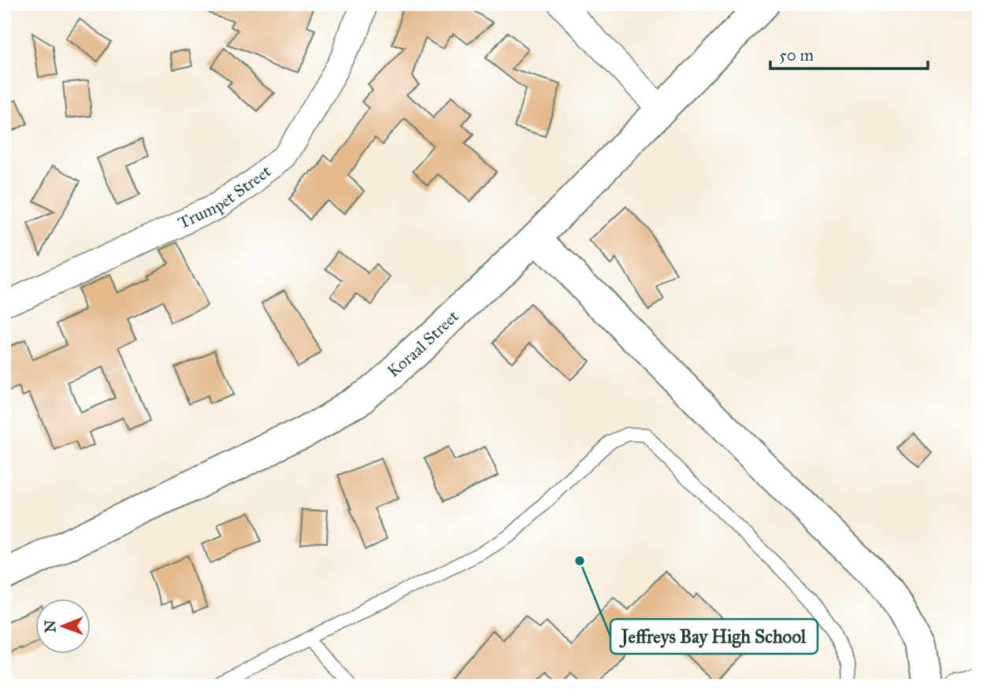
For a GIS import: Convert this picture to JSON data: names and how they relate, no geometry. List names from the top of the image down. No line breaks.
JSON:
{"streets":{"street":["Trumpet Street","Koraal Street"]},"places":["Jeffreys Bay High School"],"scale_bar":"50 m","north":"left"}
